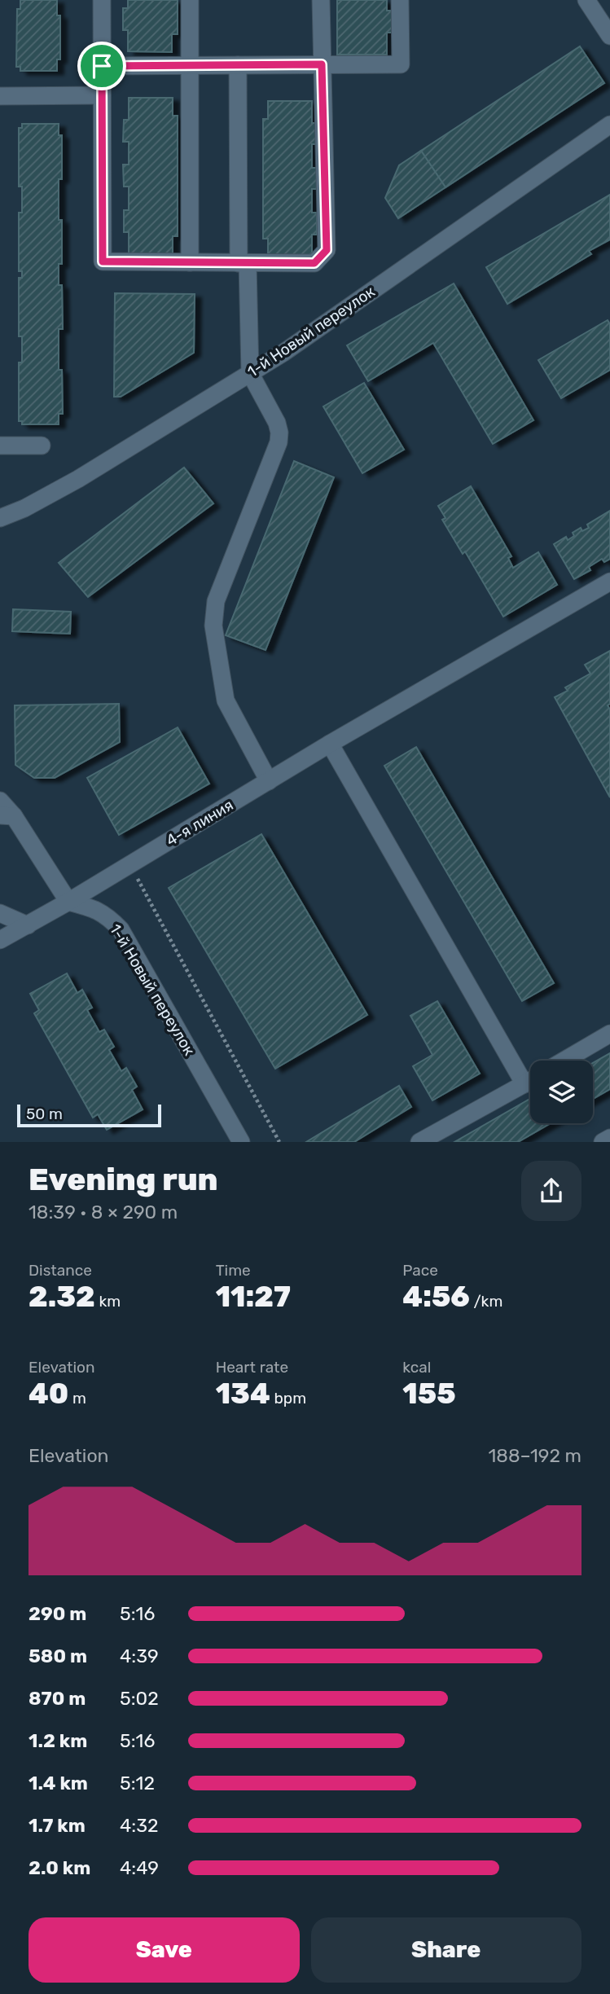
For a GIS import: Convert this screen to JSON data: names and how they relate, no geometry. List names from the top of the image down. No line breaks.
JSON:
{"streets":{"street":["1-й Новый переулок","4-я линия"]},"crossings":[["1-й Новый переулок","4-я линия"]],"scale_bar":"50 m","page":{"scale":"50 m","heading":["Evening run","18:39 · 8 × 290 m"],"stats":[["Distance","2.32 km"],["Time","11:27"],["Pace","4:56 /km"],["Elevation","40 m"],["Heart rate","134 bpm"],["kcal","155"]],"chart":["Elevation","188–192 m"],"list":[{"name":"290 m","note":"5:16"},{"name":"580 m","note":"4:39"},{"name":"870 m","note":"5:02"},{"name":"1.2 km","note":"5:16"},{"name":"1.4 km","note":"5:12"},{"name":"1.7 km","note":"4:32"},{"name":"2.0 km","note":"4:49"}],"buttons":["Save","Share"]}}
